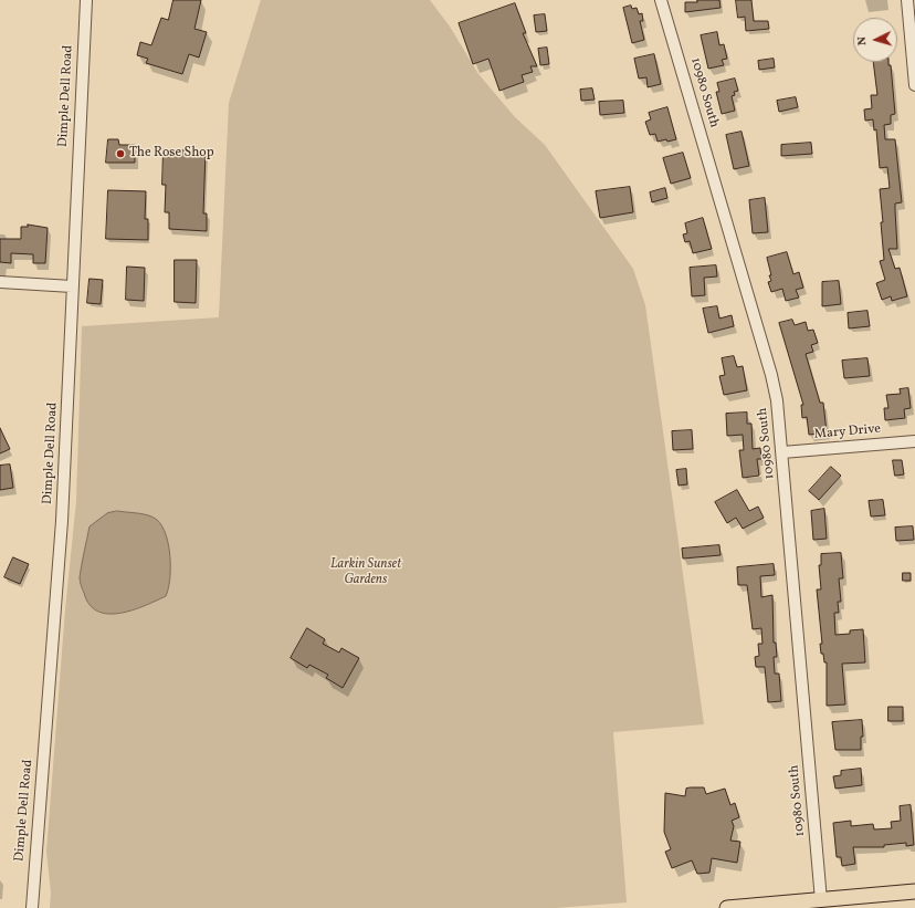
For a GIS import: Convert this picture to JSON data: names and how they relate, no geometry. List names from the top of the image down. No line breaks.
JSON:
{"streets":{"street":["10980 South","Dimple Dell Road","Mary Drive"]},"crossings":[["10980 South","Mary Drive"]],"parks":["Larkin Sunset Gardens"],"places":["The Rose Shop"],"north":"left"}
